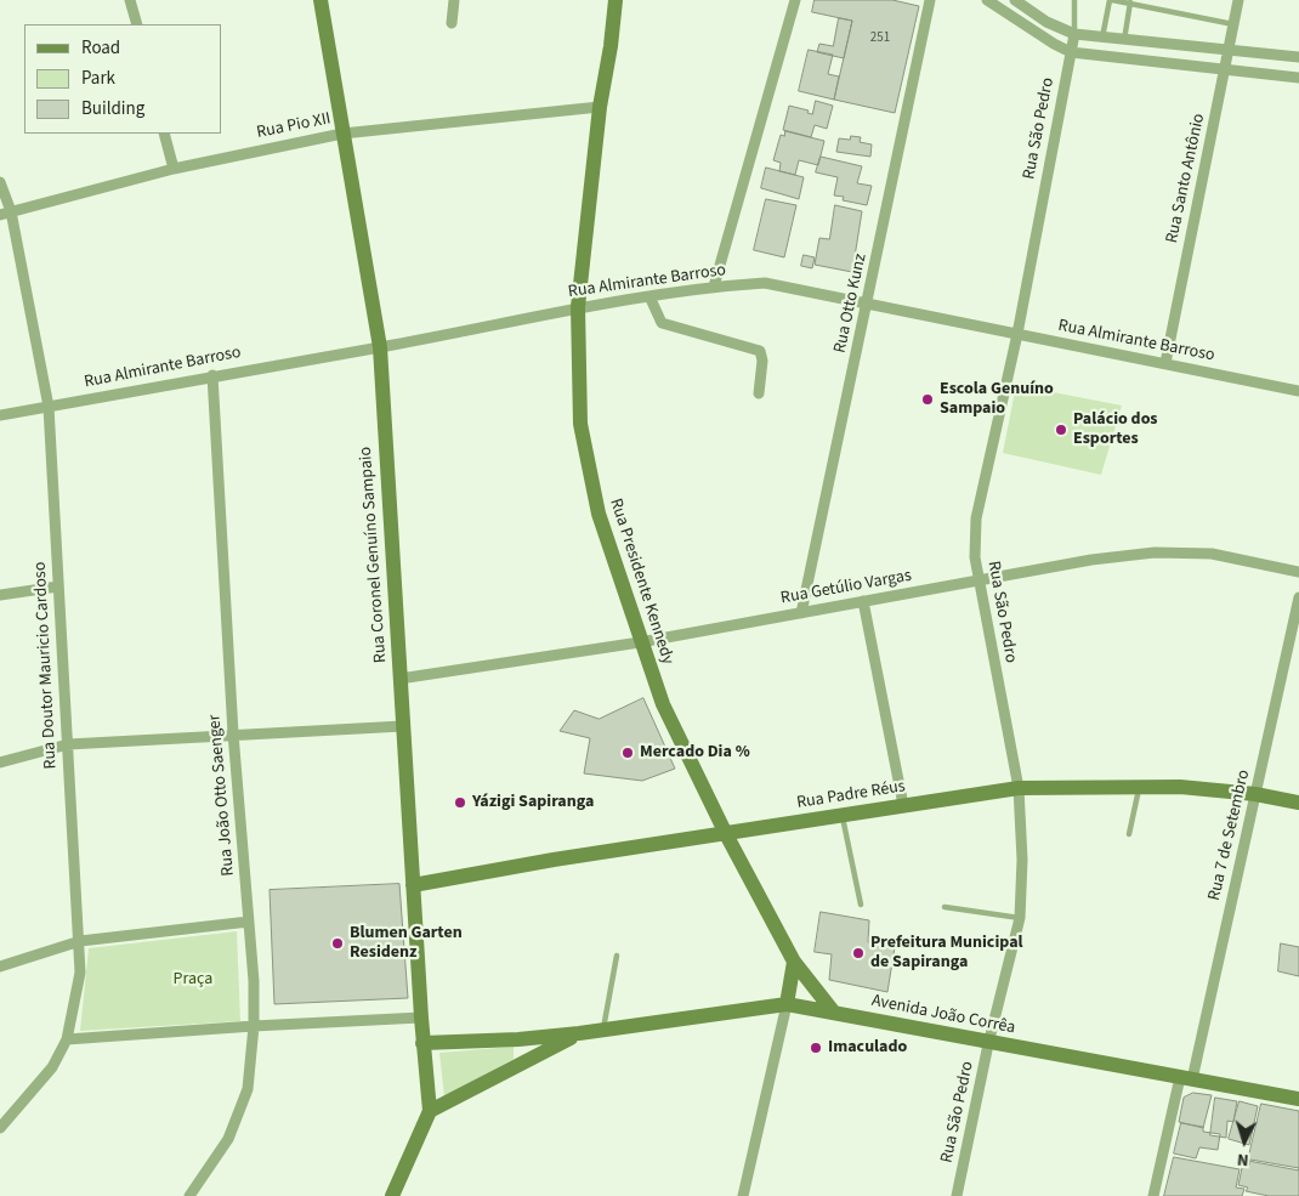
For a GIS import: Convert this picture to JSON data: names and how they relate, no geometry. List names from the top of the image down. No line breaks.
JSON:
{"streets":{"main road":["Rua Coronel Genuíno Sampaio","Rua Presidente Kennedy","Rua Padre Réus","Avenida João Corrêa"],"street":["Rua Pio XII","Rua São Pedro","Rua Santo Antônio","Rua Almirante Barroso","Rua Otto Kunz","Rua Getúlio Vargas","Rua Doutor Mauricio Cardoso","Rua João Otto Saenger","Rua 7 de Setembro"]},"crossings":[["Rua Pio XII","Rua Coronel Genuíno Sampaio"],["Rua Pio XII","Rua Presidente Kennedy"],["Rua Pio XII","Rua Doutor Mauricio Cardoso"],["Rua São Pedro","Rua Almirante Barroso"],["Rua São Pedro","Rua Getúlio Vargas"],["Rua São Pedro","Rua Padre Réus"],["Rua São Pedro","Avenida João Corrêa"],["Rua Santo Antônio","Rua Almirante Barroso"],["Rua Almirante Barroso","Rua Otto Kunz"],["Rua Almirante Barroso","Rua Coronel Genuíno Sampaio"],["Rua Almirante Barroso","Rua Presidente Kennedy"],["Rua Almirante Barroso","Rua Doutor Mauricio Cardoso"],["Rua Almirante Barroso","Rua João Otto Saenger"],["Rua Otto Kunz","Rua Getúlio Vargas"],["Rua Coronel Genuíno Sampaio","Rua Getúlio Vargas"],["Rua Coronel Genuíno Sampaio","Rua Padre Réus"],["Rua Coronel Genuíno Sampaio","Avenida João Corrêa"],["Rua Presidente Kennedy","Rua Getúlio Vargas"],["Rua Presidente Kennedy","Rua Padre Réus"],["Rua Presidente Kennedy","Avenida João Corrêa"],["Rua Padre Réus","Rua 7 de Setembro"],["Rua 7 de Setembro","Avenida João Corrêa"]],"parks":["Praça"],"places":["Escola Genuíno Sampaio","Palácio dos Esportes","Mercado Dia %","Yázigi Sapiranga","Blumen Garten Residenz","Prefeitura Municipal de Sapiranga","Imaculado"],"house_numbers":["251"],"legend":["Road","Park","Building"],"north":"bottom"}
